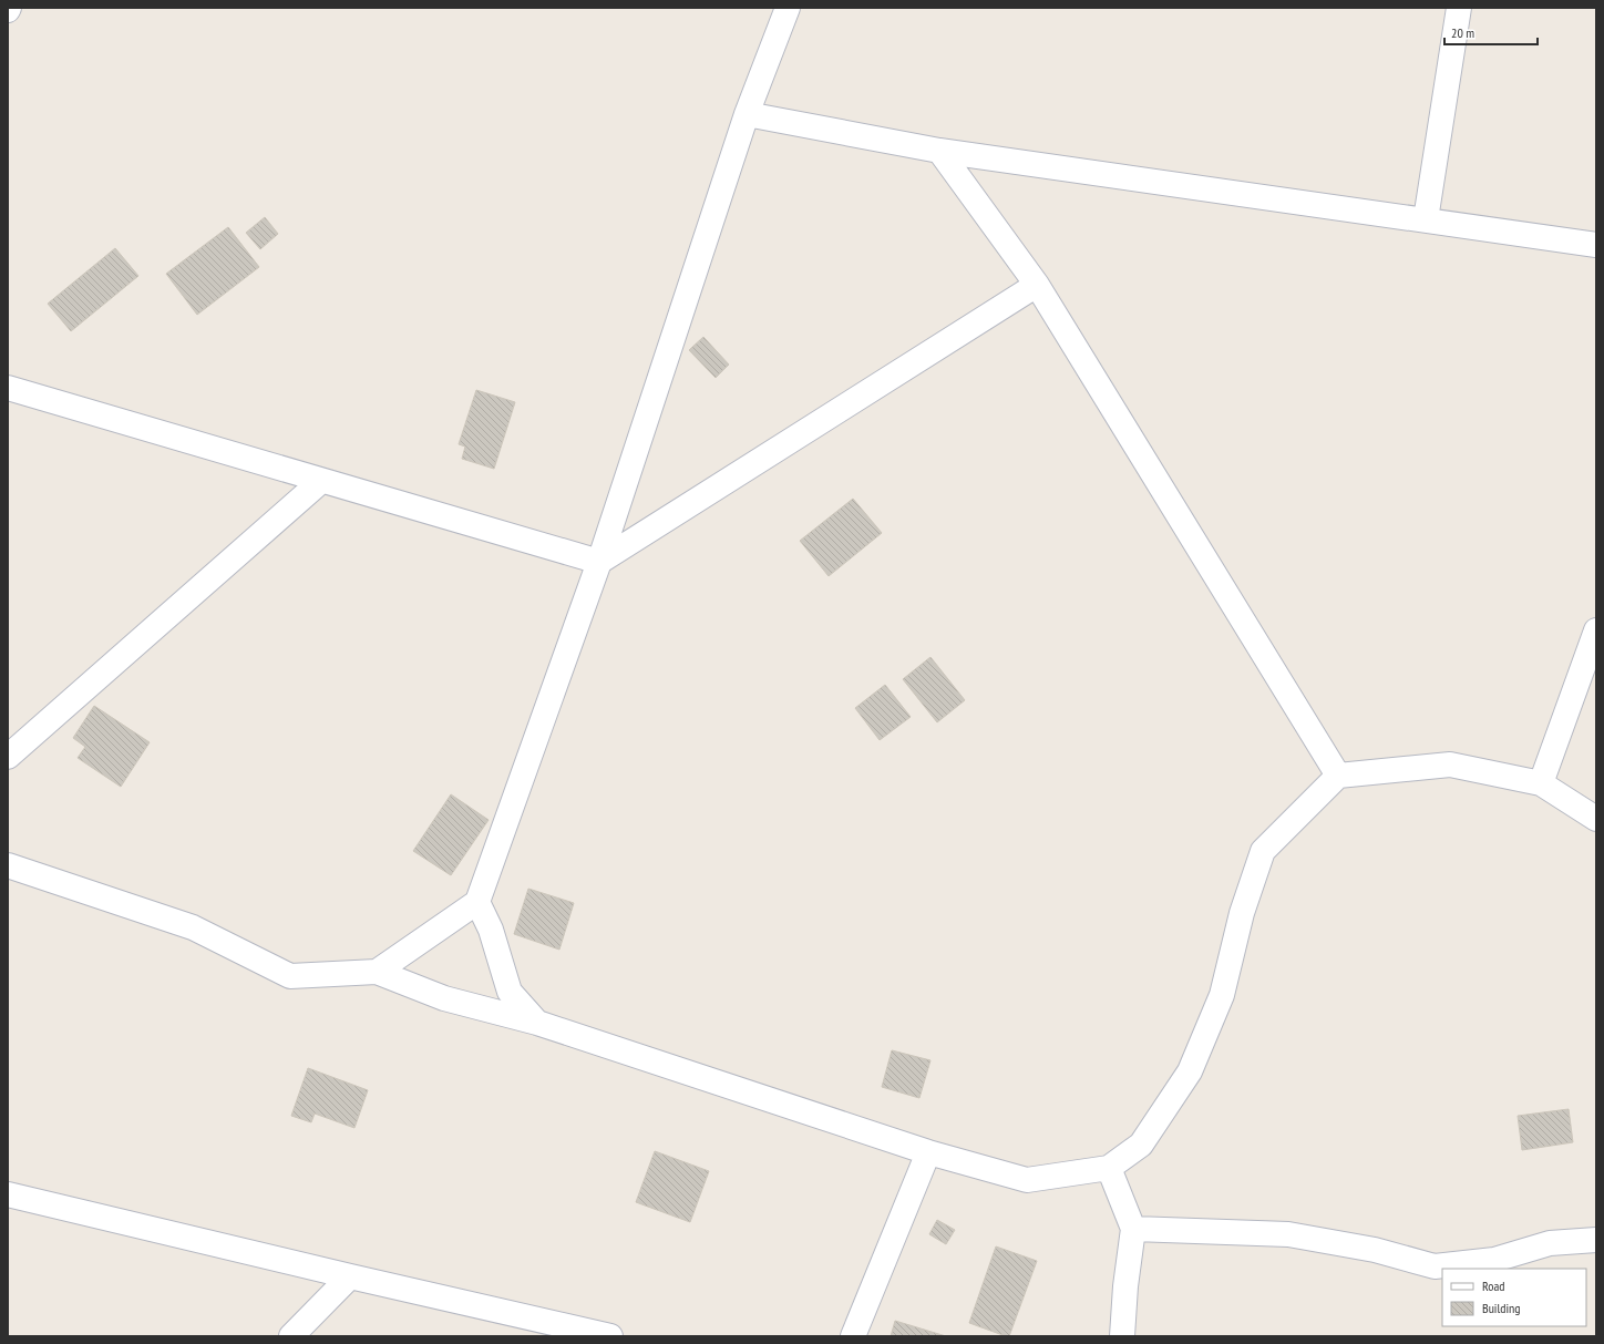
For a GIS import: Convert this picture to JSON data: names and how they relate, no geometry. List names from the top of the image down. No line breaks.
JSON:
{"legend":["Road","Building"],"scale_bar":"20 m"}
